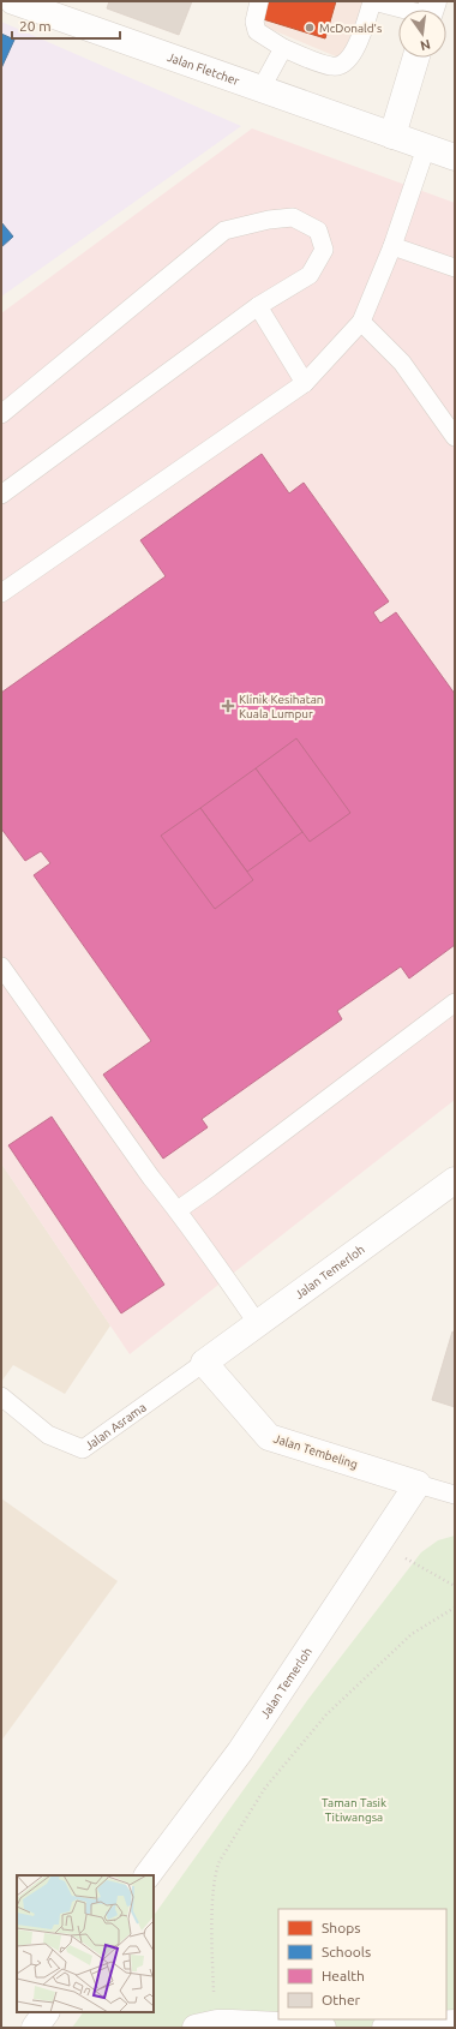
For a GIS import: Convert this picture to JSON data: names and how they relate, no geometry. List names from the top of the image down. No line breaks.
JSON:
{"streets":{"street":["Jalan Fletcher","Jalan Temerloh","Jalan Tembeling"],"lane":["Jalan Asrama"]},"crossings":[["Jalan Temerloh","Jalan Asrama"],["Jalan Temerloh","Jalan Tembeling"],["Jalan Asrama","Jalan Tembeling"]],"parks":["Taman Tasik Titiwangsa"],"places":{"other":["McDonald's"],"health":["Klinik Kesihatan Kuala Lumpur"]},"legend":["Shops","Schools","Health","Other"],"scale_bar":"20 m","north":"bottom"}
